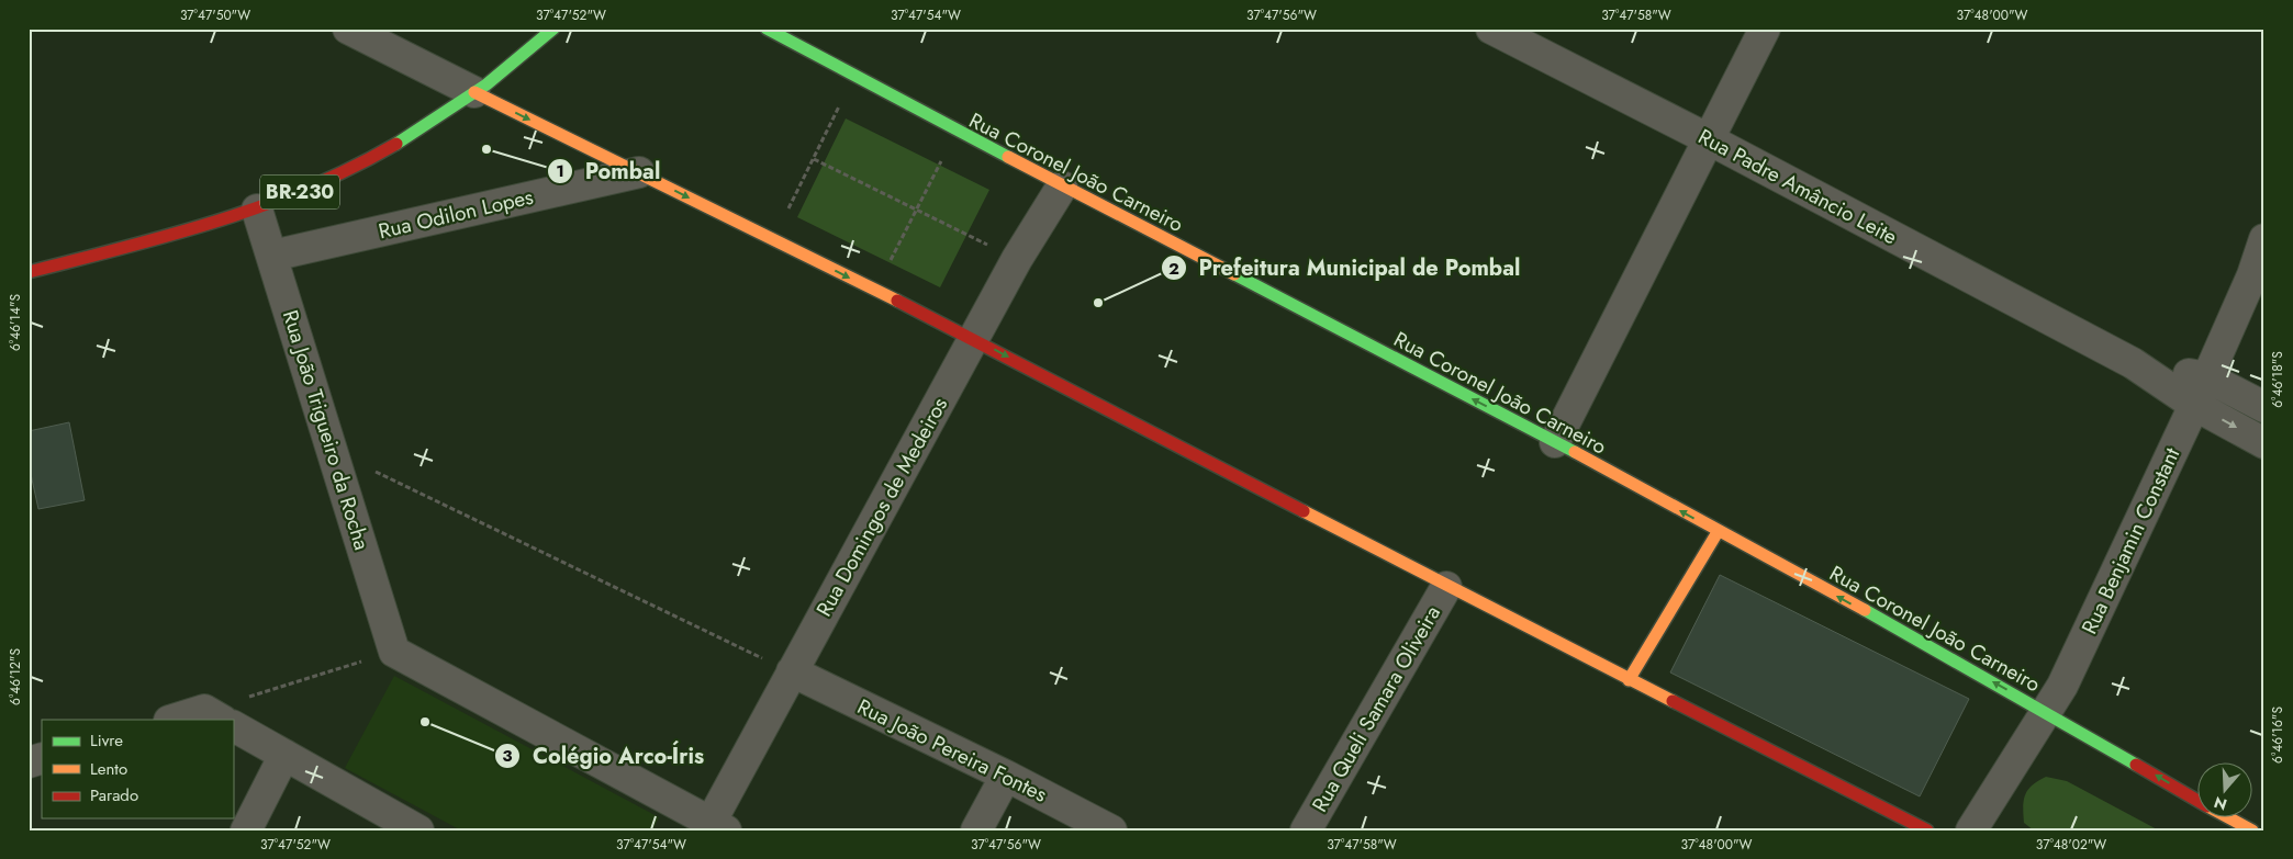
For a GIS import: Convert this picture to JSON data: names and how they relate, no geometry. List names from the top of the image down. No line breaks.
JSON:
{"streets":{"main road":["Rua Coronel João Carneiro","BR-230"],"street":["Rua Padre Amâncio Leite","Rua Odilon Lopes","Rua João Trigueiro da Rocha","Rua Domingos de Medeiros","Rua Benjamin Constant","Rua Queli Samara Oliveira","Rua João Pereira Fontes"]},"crossings":[["Rua Coronel João Carneiro","Rua Domingos de Medeiros"],["Rua Coronel João Carneiro","Rua Benjamin Constant"],["Rua Padre Amâncio Leite","Rua Benjamin Constant"],["BR-230","Rua João Trigueiro da Rocha"],["Rua Odilon Lopes","Rua João Trigueiro da Rocha"],["Rua Domingos de Medeiros","Rua João Pereira Fontes"]],"one_way":["Rua Coronel João Carneiro"],"places":["Pombal","Prefeitura Municipal de Pombal","Colégio Arco-Íris"],"legend":["Livre","Lento","Parado"],"north":"bottom","coordinates":["37°47'50\"W","37°47'52\"W","37°47'54\"W","37°47'56\"W","37°47'58\"W","37°48'00\"W","6°46'14\"S","6°46'18\"S","6°46'12\"S","6°46'16\"S","37°48'02\"W"]}
